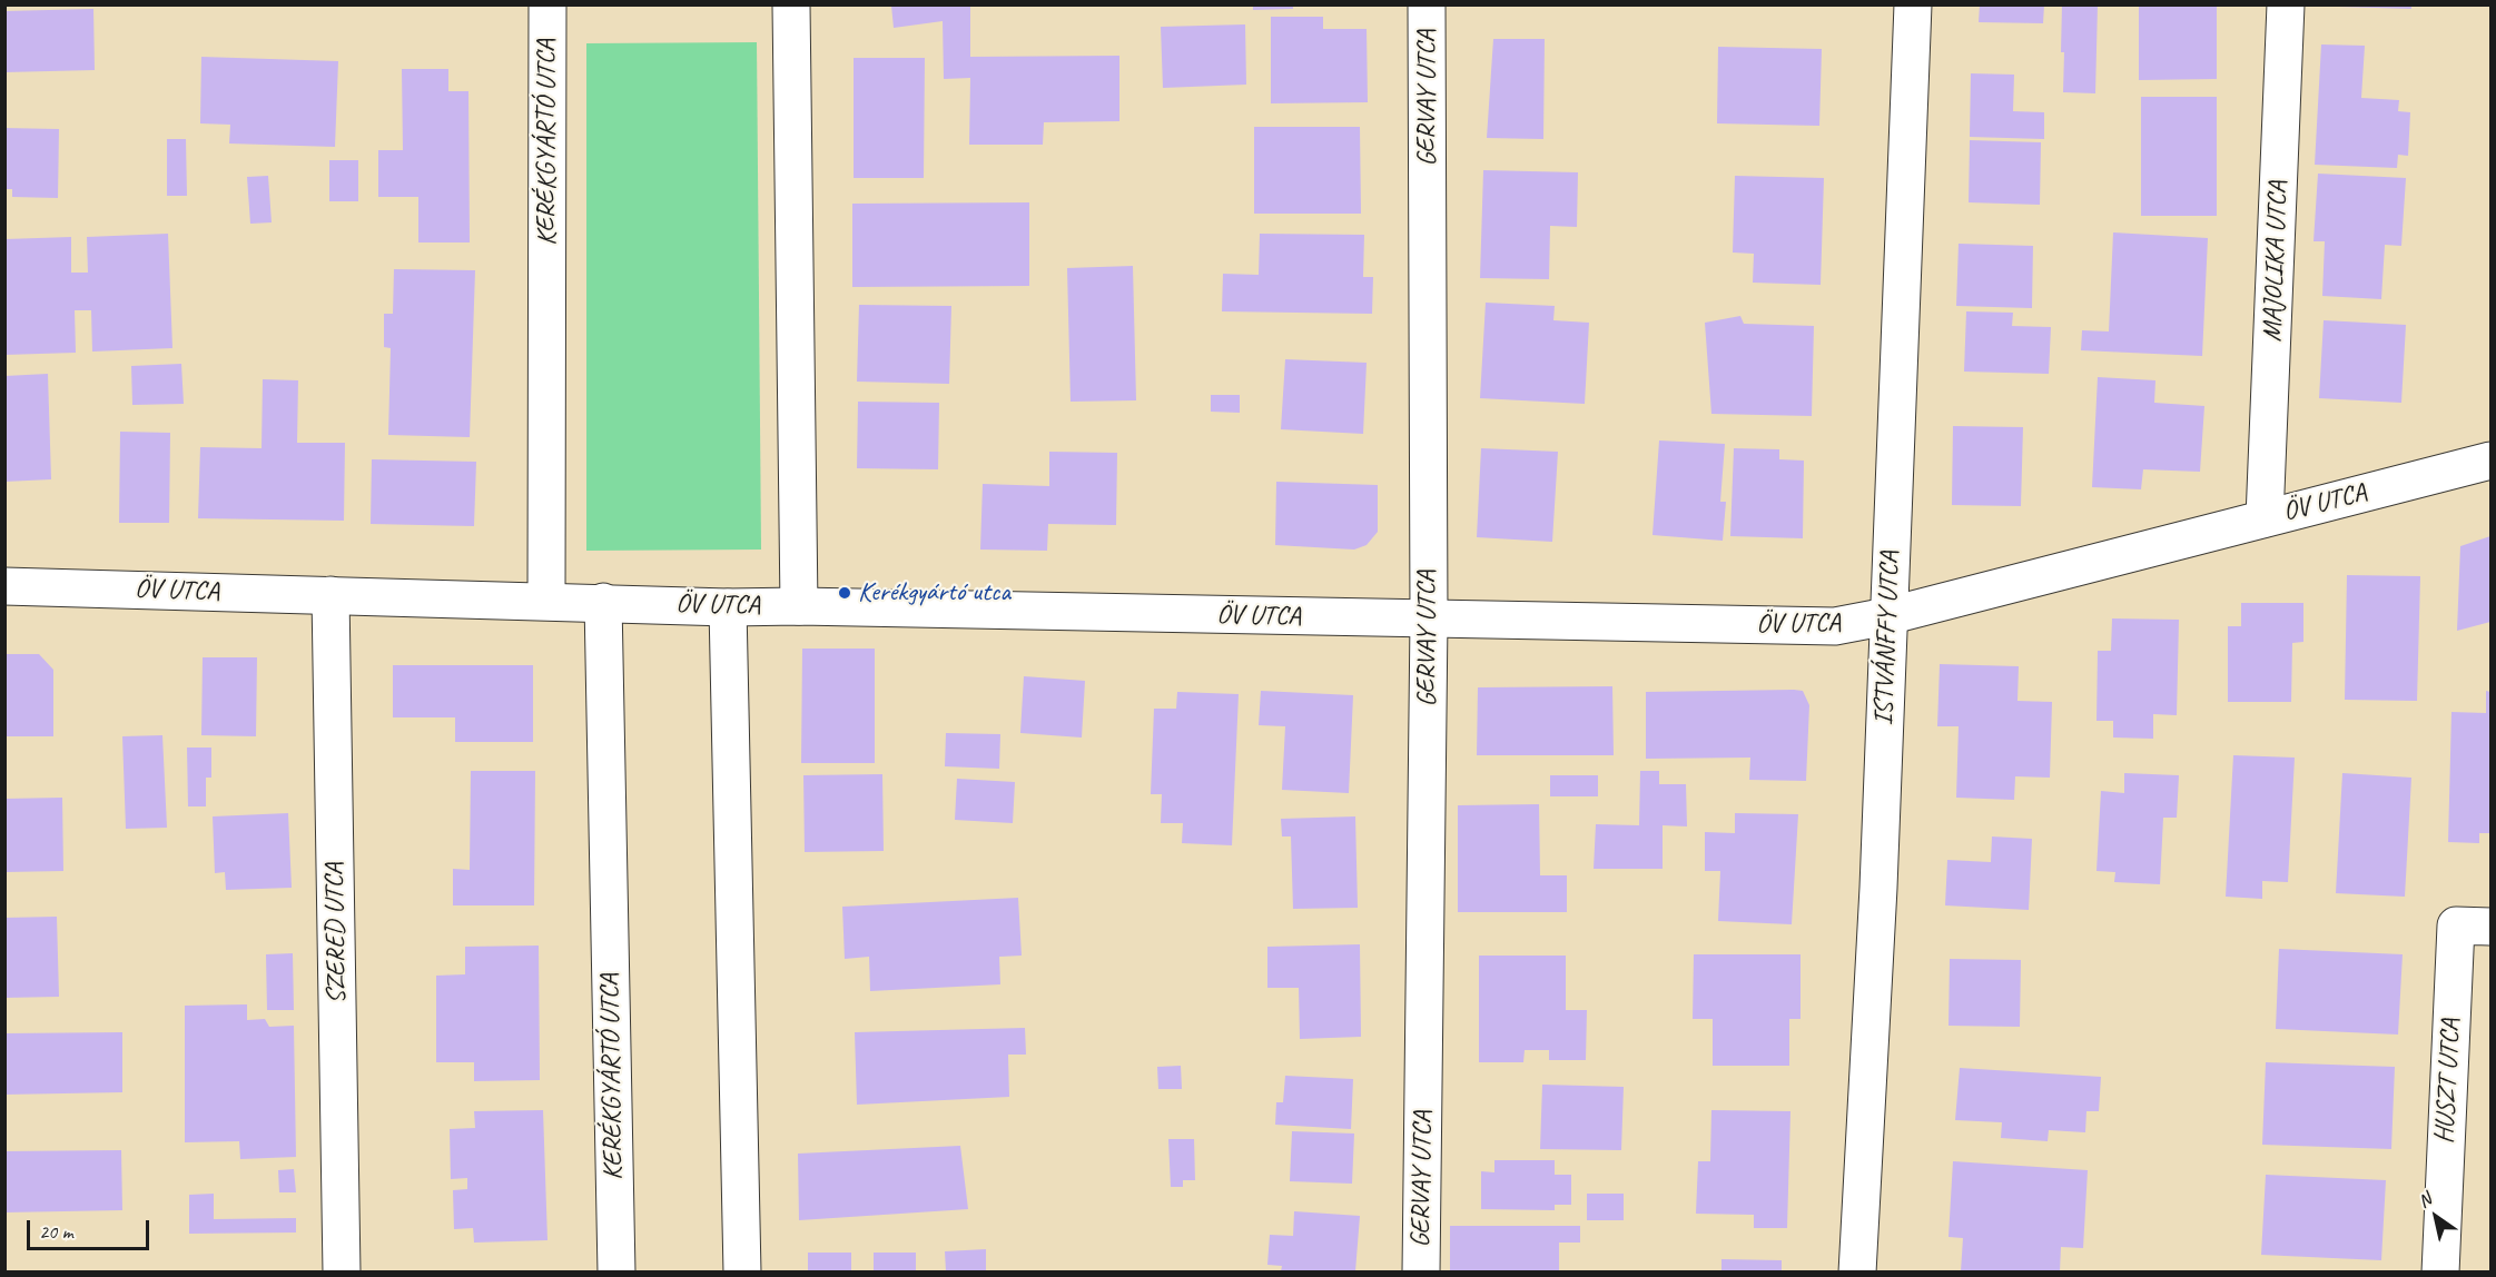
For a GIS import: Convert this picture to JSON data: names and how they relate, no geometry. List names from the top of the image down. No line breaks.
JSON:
{"streets":{"street":["GERVAY UTCA","KERÉKGYÁRTÓ UTCA","MAJOLIKA UTCA","ÖV UTCA","ISTVÁNFFY UTCA","SZERED UTCA","HUSZT UTCA"]},"crossings":[["GERVAY UTCA","ÖV UTCA"],["KERÉKGYÁRTÓ UTCA","ÖV UTCA"],["MAJOLIKA UTCA","ÖV UTCA"],["ÖV UTCA","ISTVÁNFFY UTCA"],["ÖV UTCA","SZERED UTCA"]],"places":["Kerékgyártó utca"],"scale_bar":"20 m","north":"top left"}
